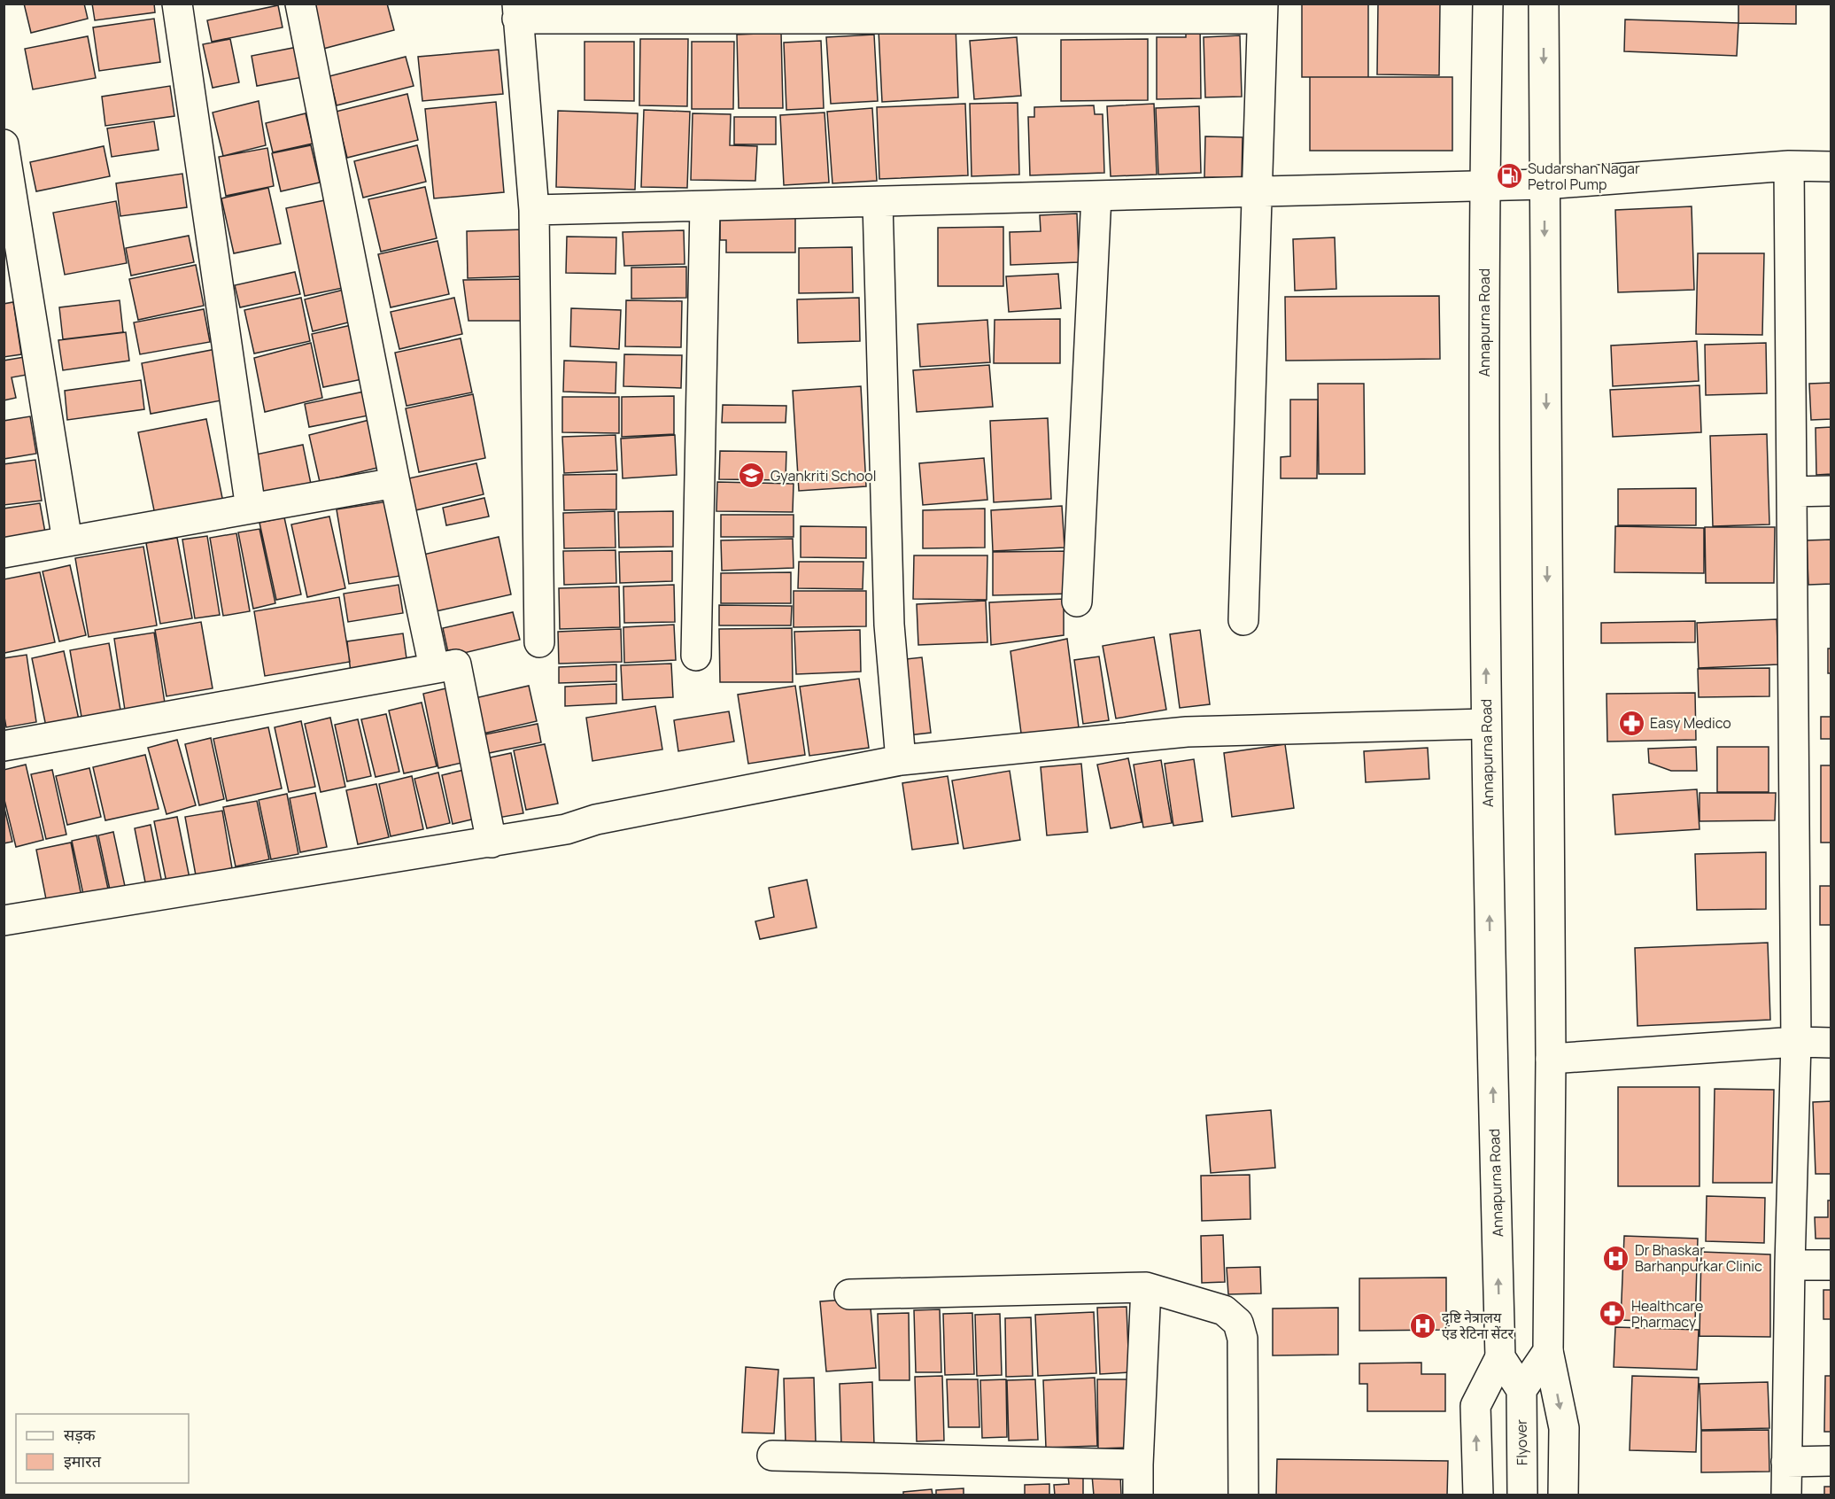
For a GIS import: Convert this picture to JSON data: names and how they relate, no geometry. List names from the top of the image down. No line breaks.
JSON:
{"streets":{"street":["Annapurna Road","Flyover"]},"places":{"fuel station":["Sudarshan Nagar Petrol Pump"],"school or university":["Gyankriti School"],"pharmacy":["Easy Medico","Healthcare Pharmacy"],"hospital":["Dr Bhaskar Barhanpurkar Clinic","दृष्टि नेत्रालय एंड रेटिना सेंटर"]},"legend":["सड़क","इमारत"]}
